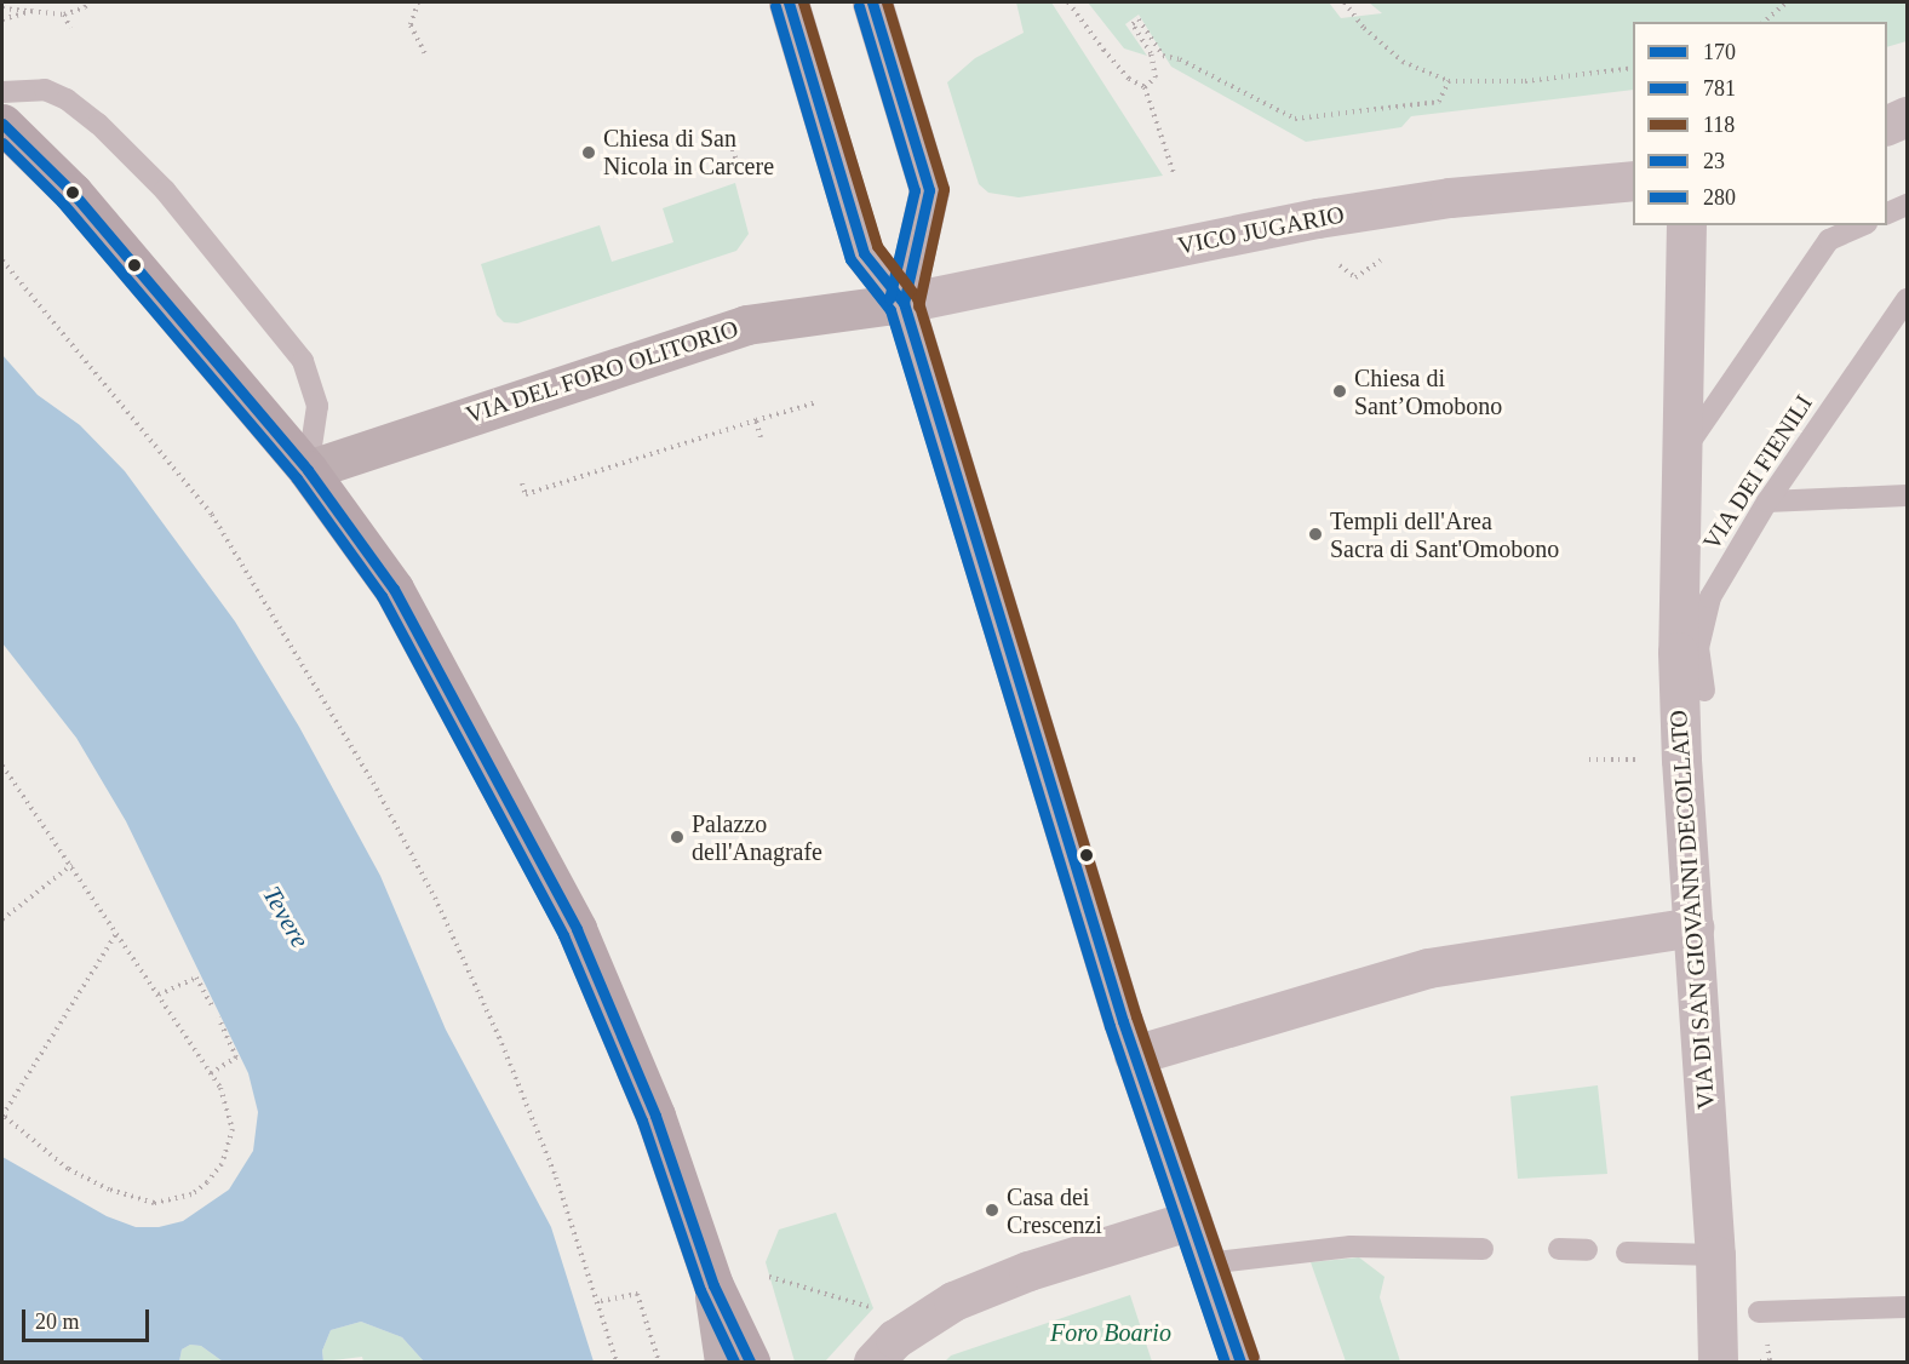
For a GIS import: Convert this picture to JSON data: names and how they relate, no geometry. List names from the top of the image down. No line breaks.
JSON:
{"streets":{"main road":["VIA DEL FORO OLITORIO"],"street":["VICO JUGARIO","VIA DI SAN GIOVANNI DECOLLATO"],"lane":["VIA DEI FIENILI"]},"crossings":[["VICO JUGARIO","VIA DEL FORO OLITORIO"]],"water":["Tevere"],"parks":["Foro Boario"],"places":["Chiesa di San Nicola in Carcere","Chiesa di Sant’Omobono","Templi dell'Area Sacra di Sant'Omobono","Palazzo dell'Anagrafe","Casa dei Crescenzi"],"lines":["transit line 170","transit line 118","transit line 781","transit line 23","transit line 280"],"legend":["170","781","118","23","280"],"scale_bar":"20 m"}
